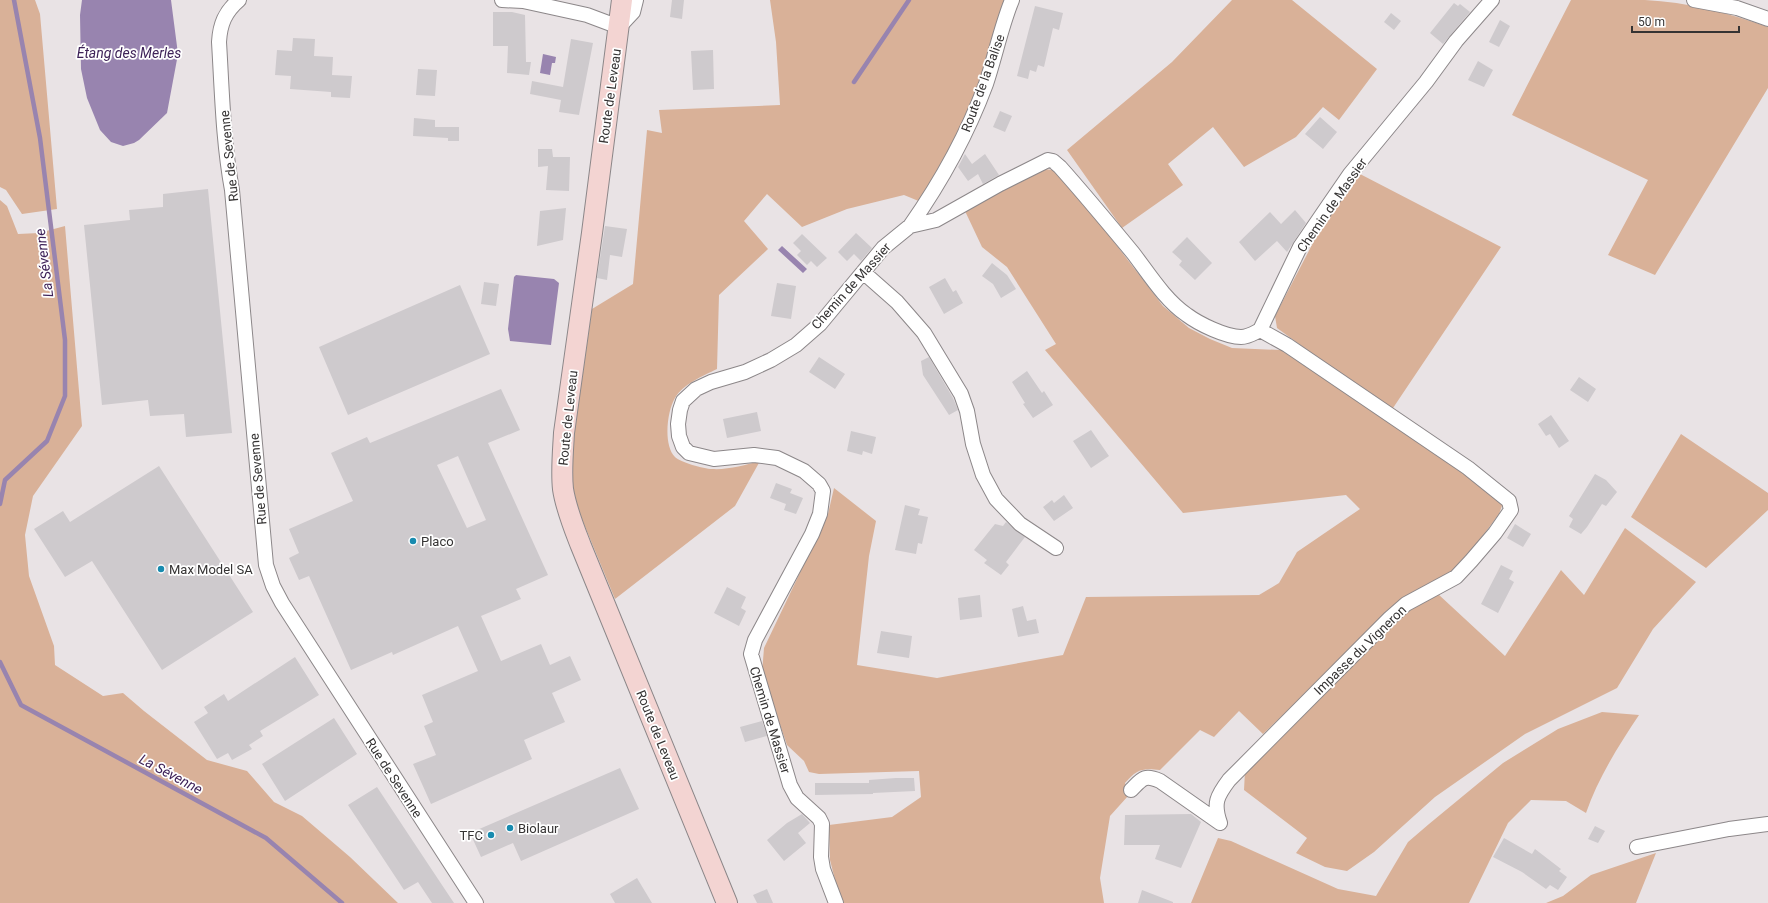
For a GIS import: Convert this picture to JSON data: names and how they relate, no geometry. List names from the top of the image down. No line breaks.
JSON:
{"streets":{"street":["Route de la Balise","Route de Leveau","Rue de Sevenne","Chemin de Massier","Impasse du Vigneron"]},"crossings":[["Route de la Balise","Chemin de Massier"],["Chemin de Massier","Impasse du Vigneron"]],"water":["Étang des Merles","La Sévenne"],"places":["Placo","Max Model SA","Biolaur","TFC"],"scale_bar":"50 m"}
